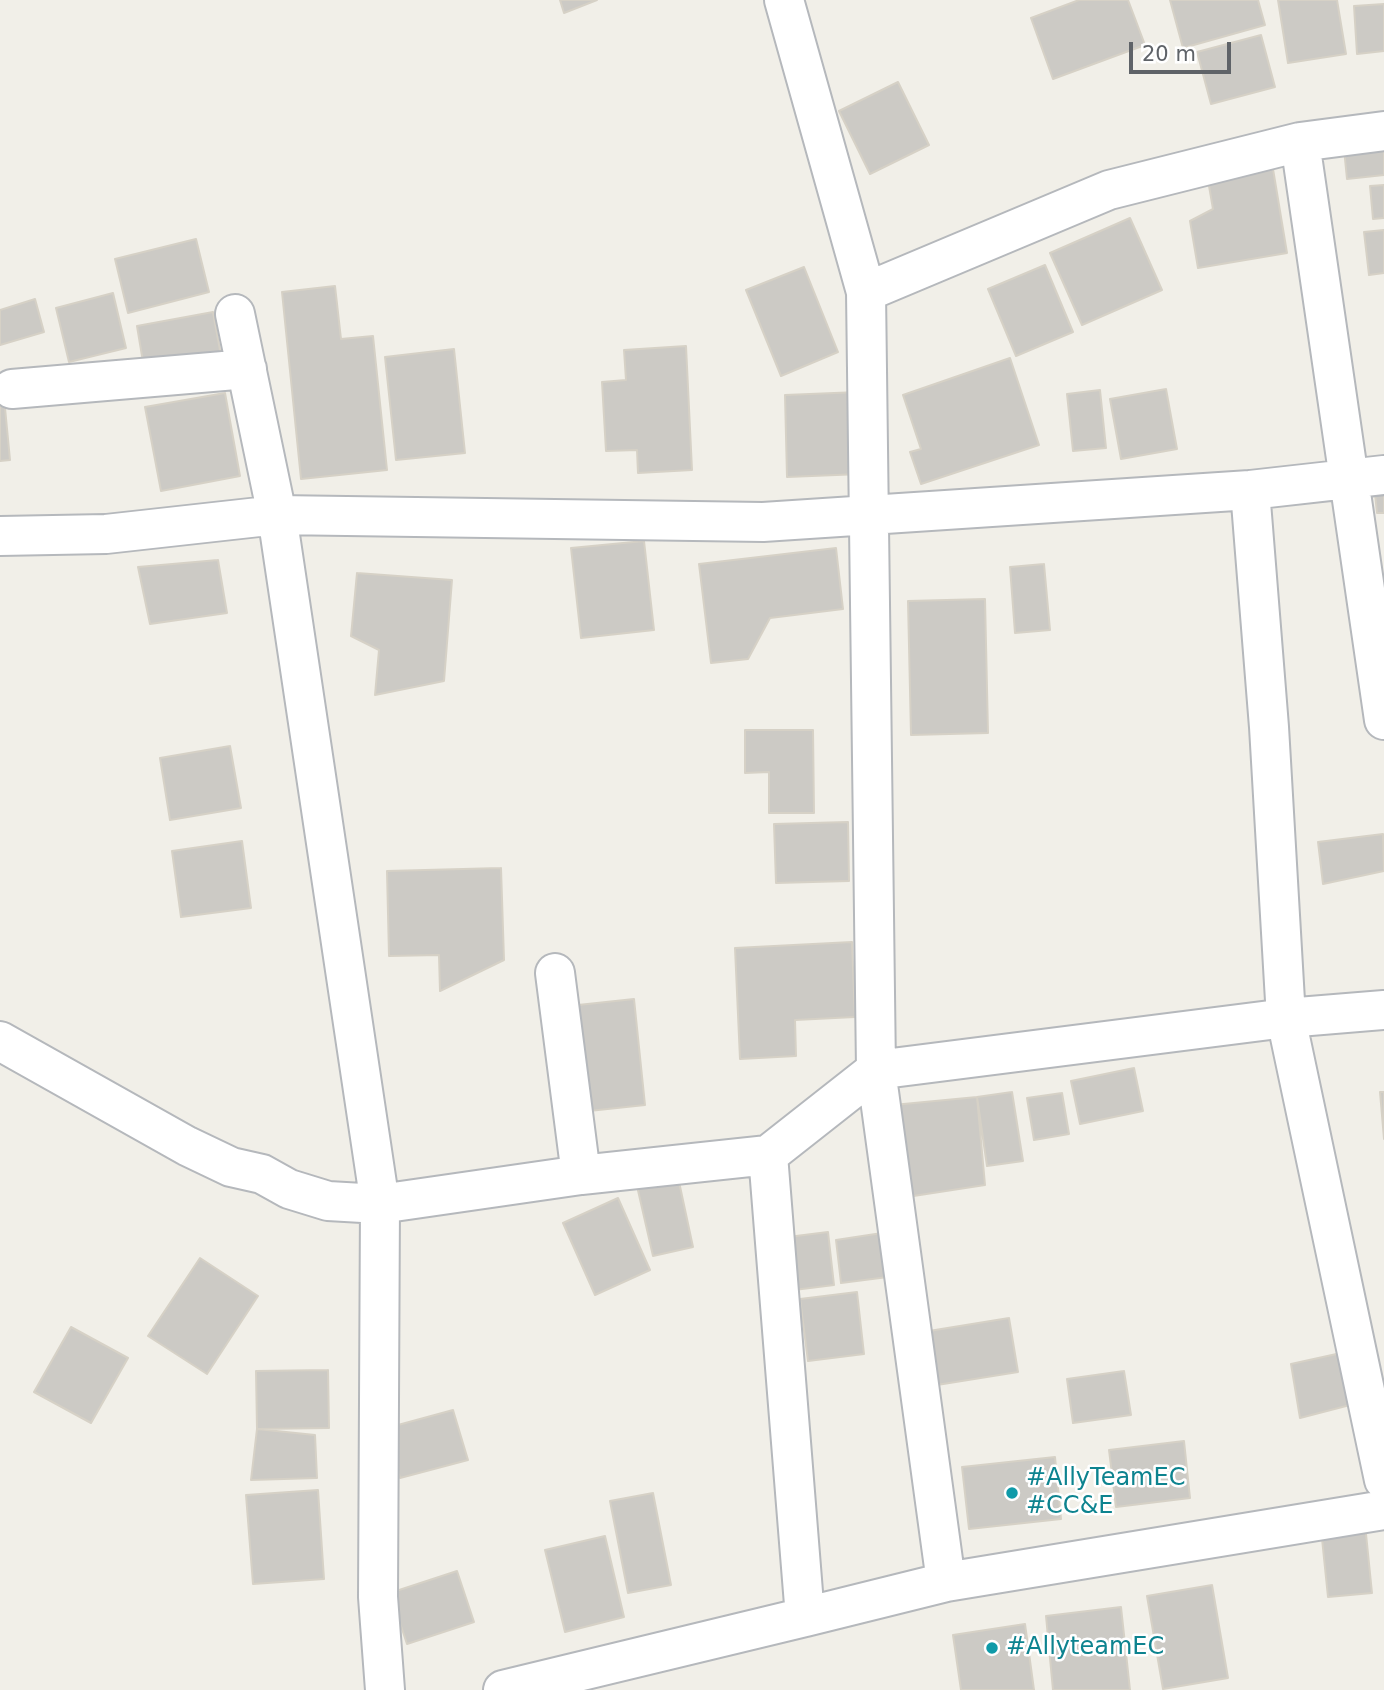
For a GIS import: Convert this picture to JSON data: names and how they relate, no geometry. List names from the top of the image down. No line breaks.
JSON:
{"places":["#AllyTeamEC #CC&E","#AllyteamEC"],"scale_bar":"20 m"}
